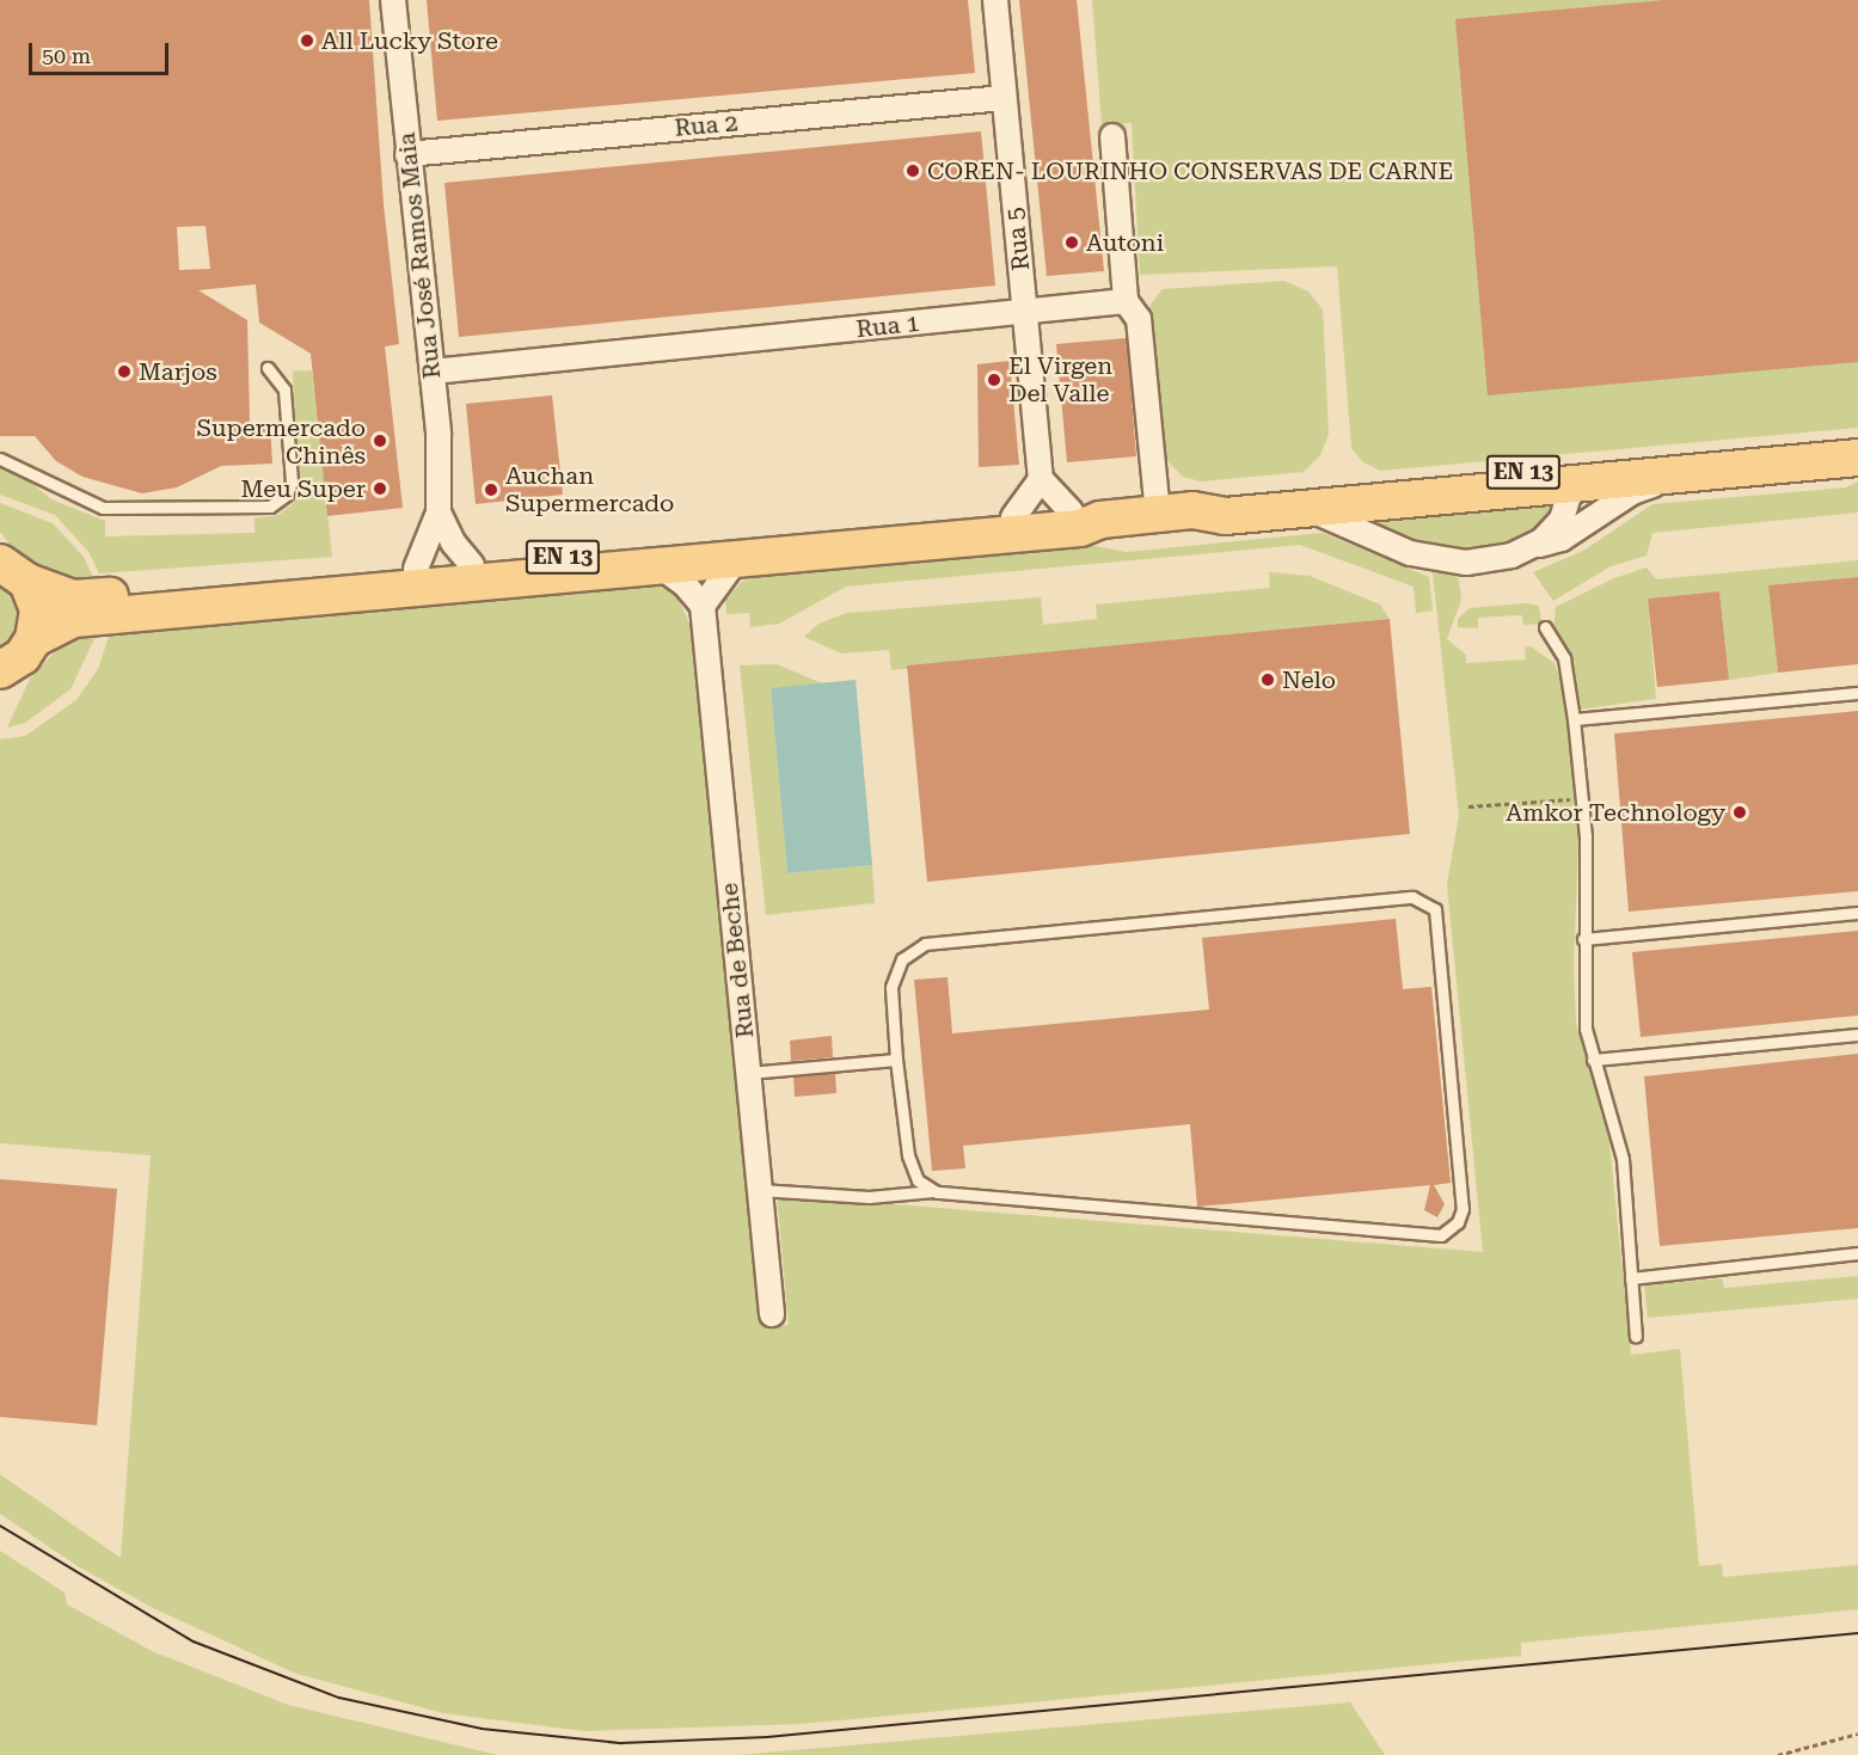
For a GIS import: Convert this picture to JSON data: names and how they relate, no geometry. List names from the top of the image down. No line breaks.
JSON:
{"streets":{"main road":["EN 13"],"street":["Rua 2","Rua 5","Rua José Ramos Maia","Rua 1","Rua de Beche"]},"crossings":[["Rua 2","Rua 5"],["Rua 2","Rua José Ramos Maia"],["Rua 5","Rua 1"],["Rua José Ramos Maia","Rua 1"],["Rua José Ramos Maia","EN 13"]],"places":["All Lucky Store","COREN- LOURINHO CONSERVAS DE CARNE","Autoni","Marjos","El Virgen Del Valle","Supermercado Chinês","Meu Super","Auchan Supermercado","Nelo","Amkor Technology"],"scale_bar":"50 m"}
